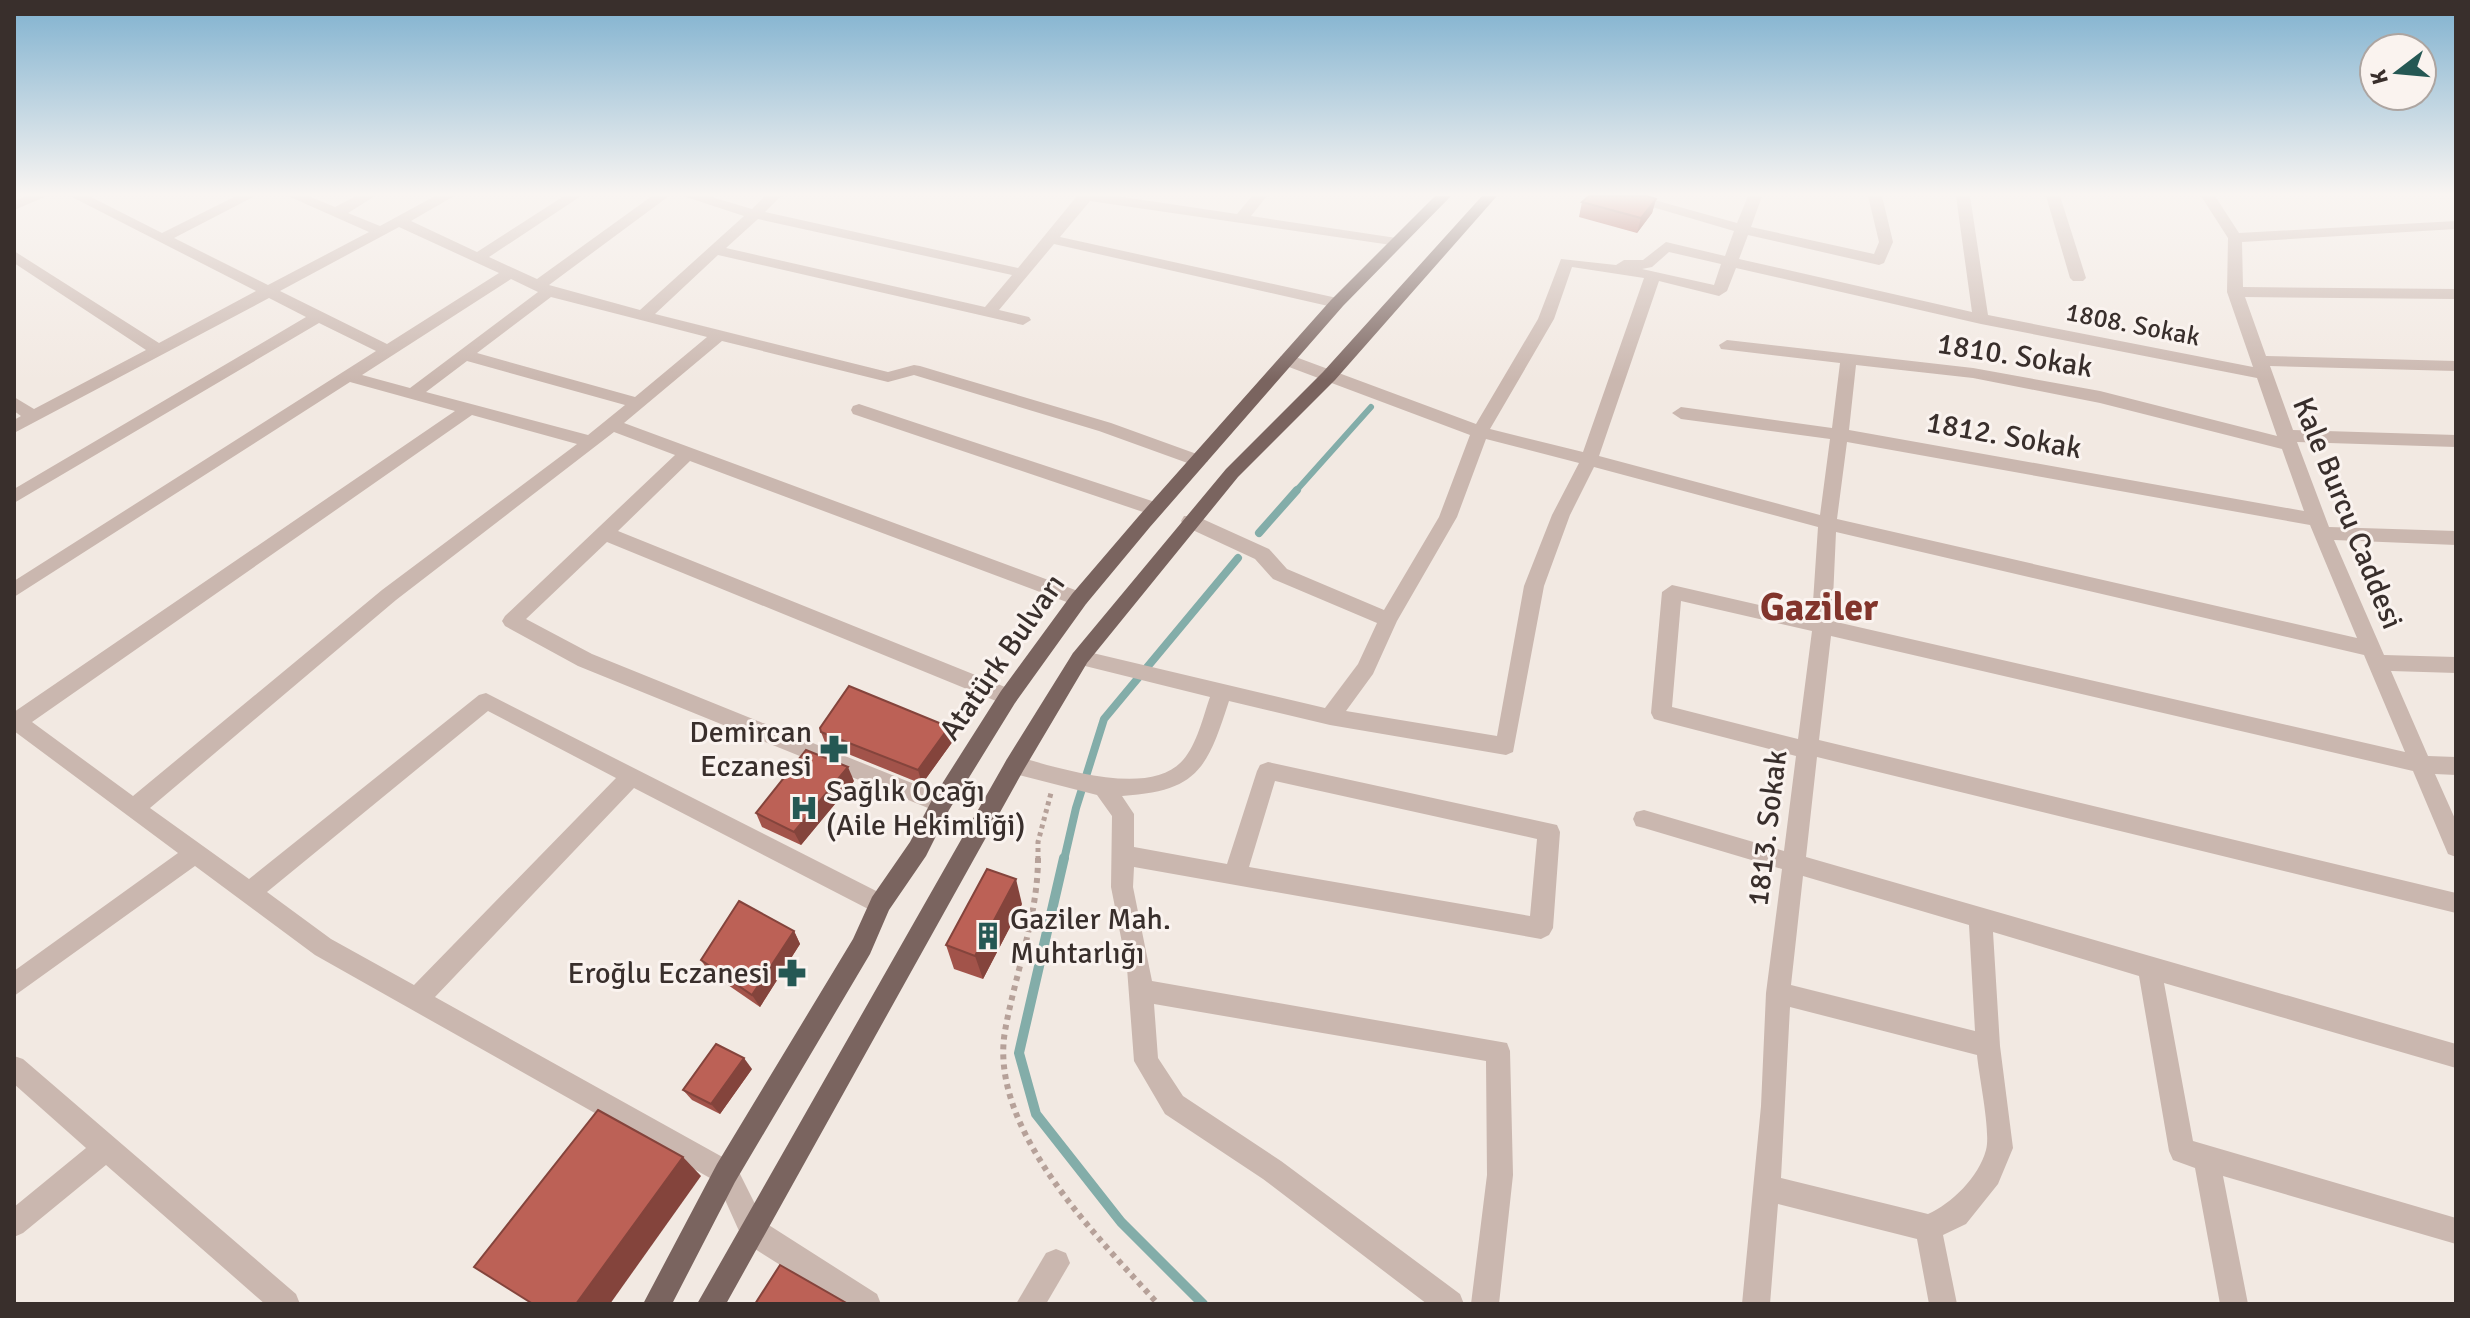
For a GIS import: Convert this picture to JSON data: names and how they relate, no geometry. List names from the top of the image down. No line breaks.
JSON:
{"streets":{"main road":["Atatürk Bulvarı"],"street":["1808. Sokak","1810. Sokak","1812. Sokak","Kale Burcu Caddesi","1813. Sokak"]},"crossings":[["1808. Sokak","Kale Burcu Caddesi"],["1810. Sokak","Kale Burcu Caddesi"],["1810. Sokak","1813. Sokak"],["1812. Sokak","Kale Burcu Caddesi"],["1812. Sokak","1813. Sokak"]],"districts":["Gaziler"],"places":{"pharmacy":["Demircan Eczanesi","Eroğlu Eczanesi"],"hospital":["Sağlık Ocağı (Aile Hekimliği)"],"building":["Gaziler Mah. Muhtarlığı"]},"north":"left"}
